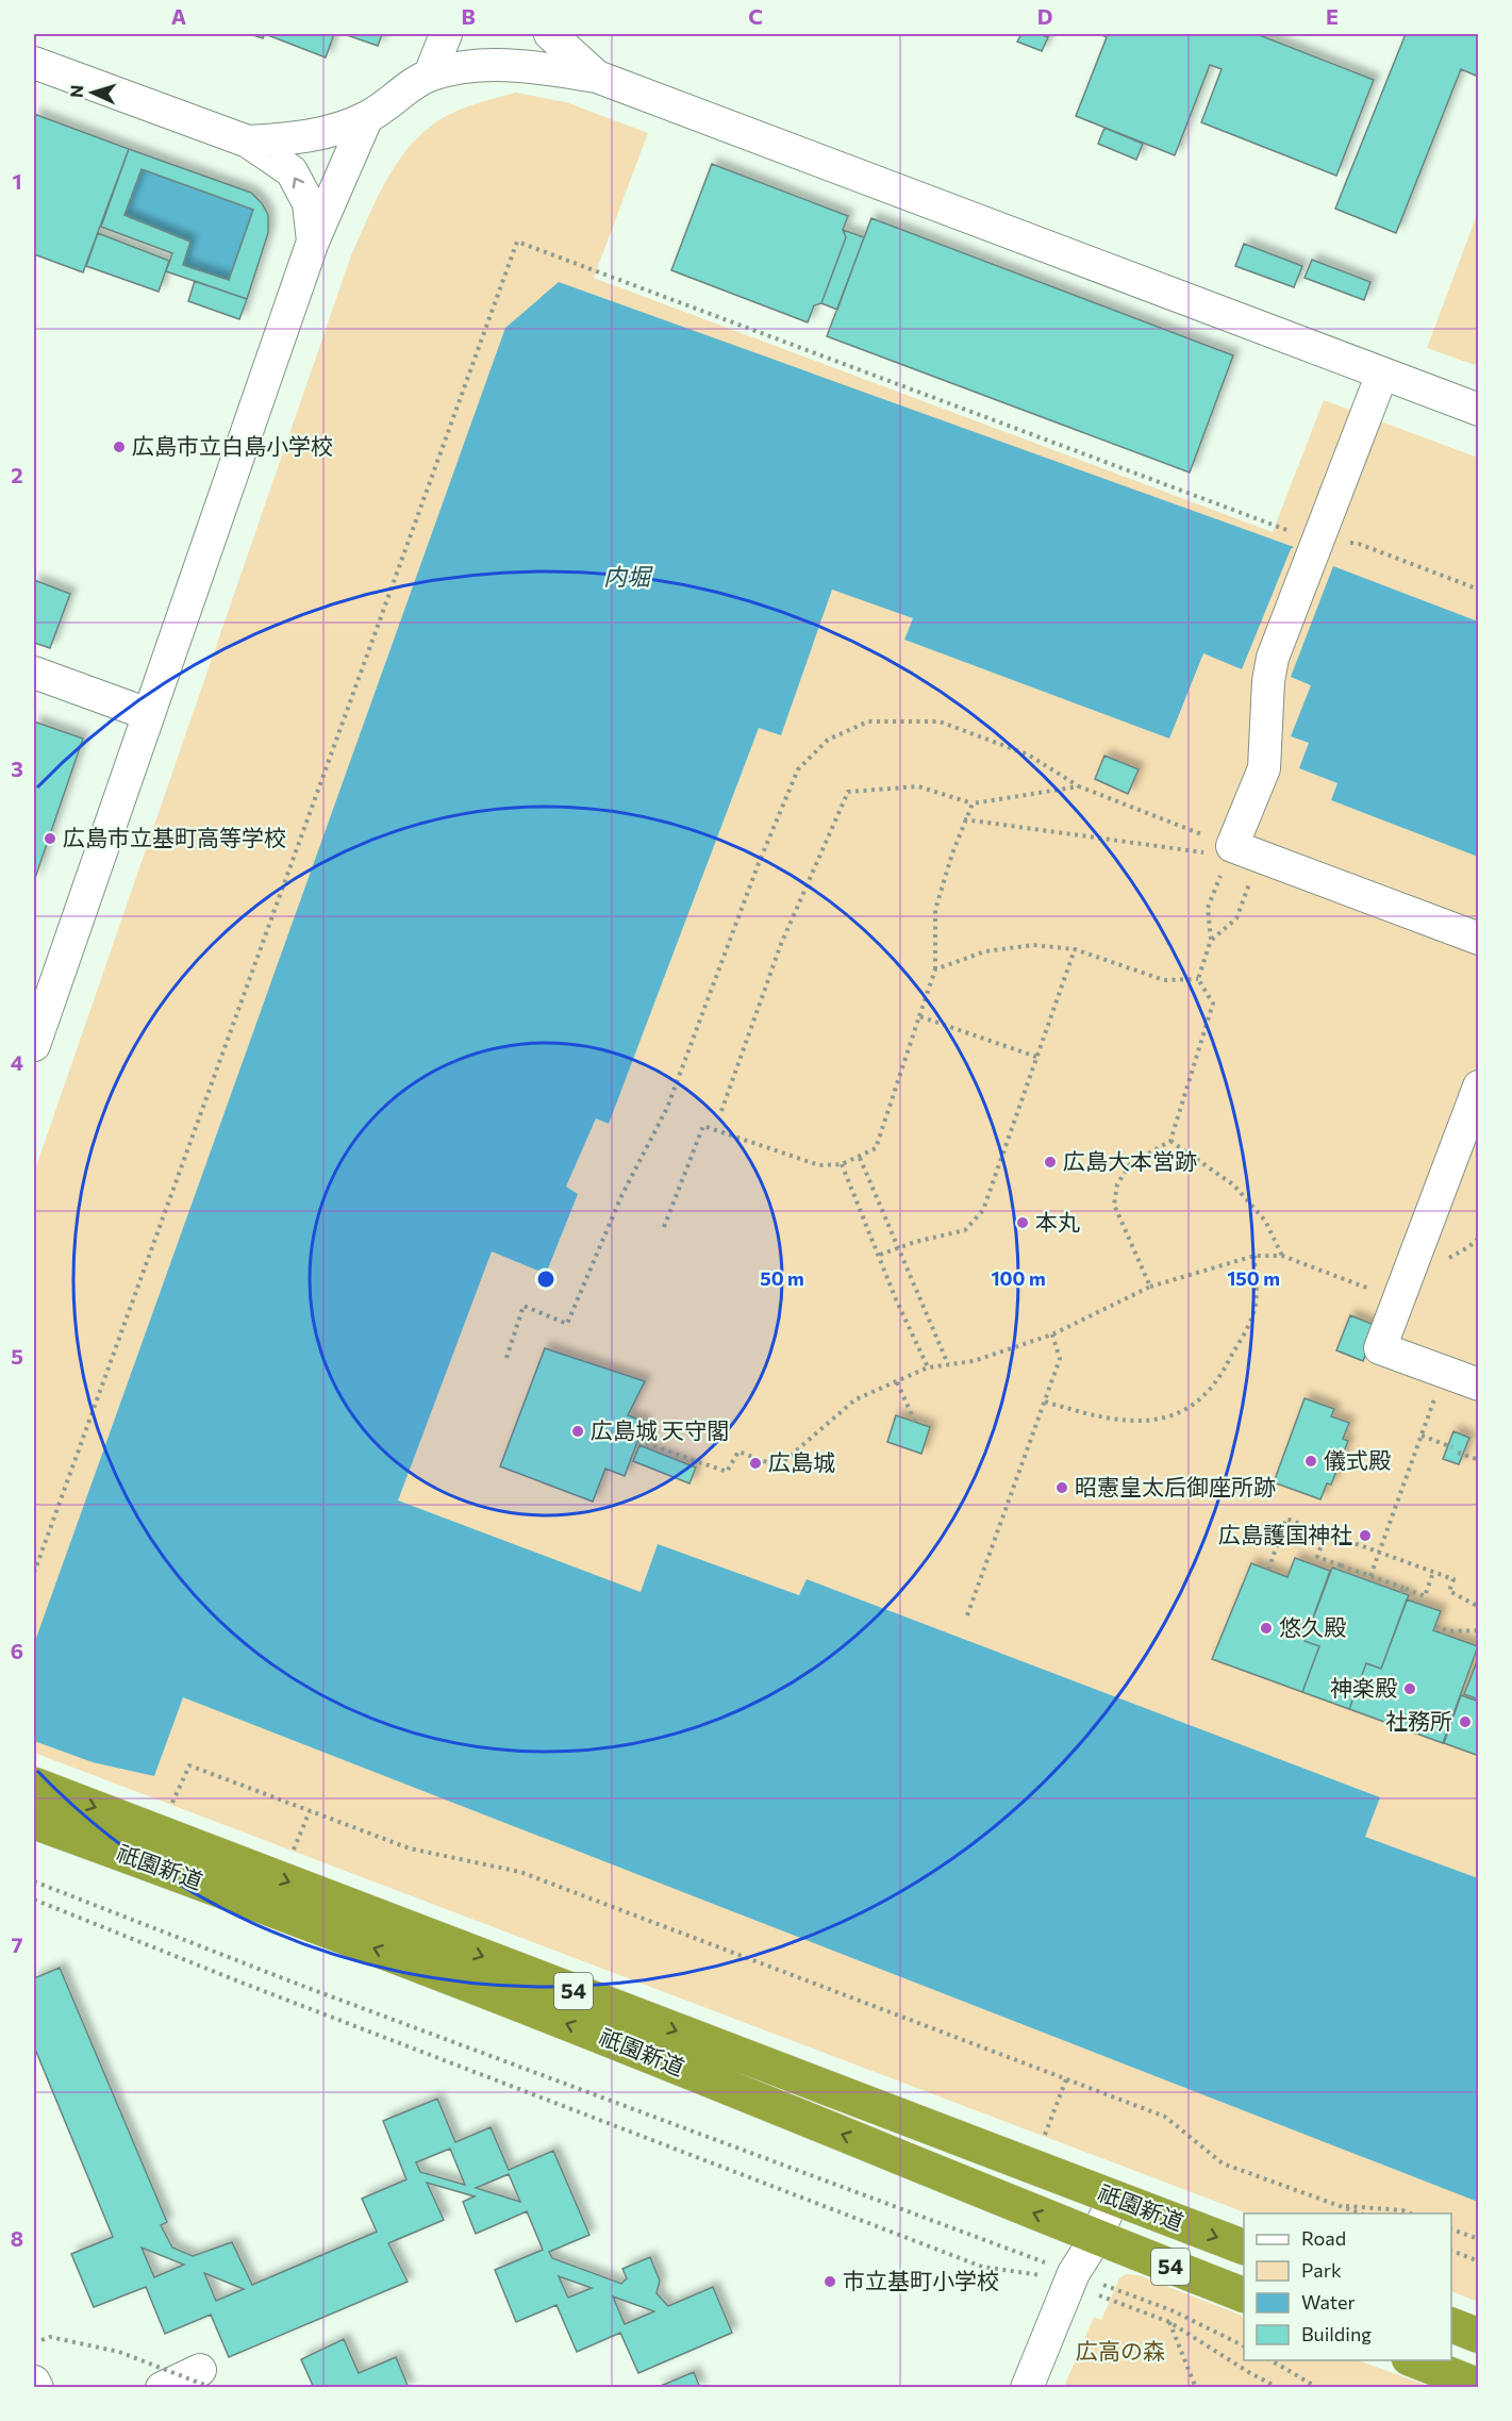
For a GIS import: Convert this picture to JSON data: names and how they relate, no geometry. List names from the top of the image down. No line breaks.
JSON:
{"streets":{"highway":["祇園新道","54"]},"water":["内堀"],"parks":["広高の森"],"places":["広島市立白島小学校","広島市立基町高等学校","広島大本営跡","本丸","広島城 天守閣","儀式殿","広島城","昭憲皇太后御座所跡","広島護国神社","悠久殿","神楽殿","社務所","市立基町小学校"],"legend":["Road","Park","Water","Building"],"north":"left","grid":{"columns":["A","B","C","D","E"],"rows":["1","2","3","4","5","6","7","8"]},"rings":["50 m","100 m","150 m"]}
